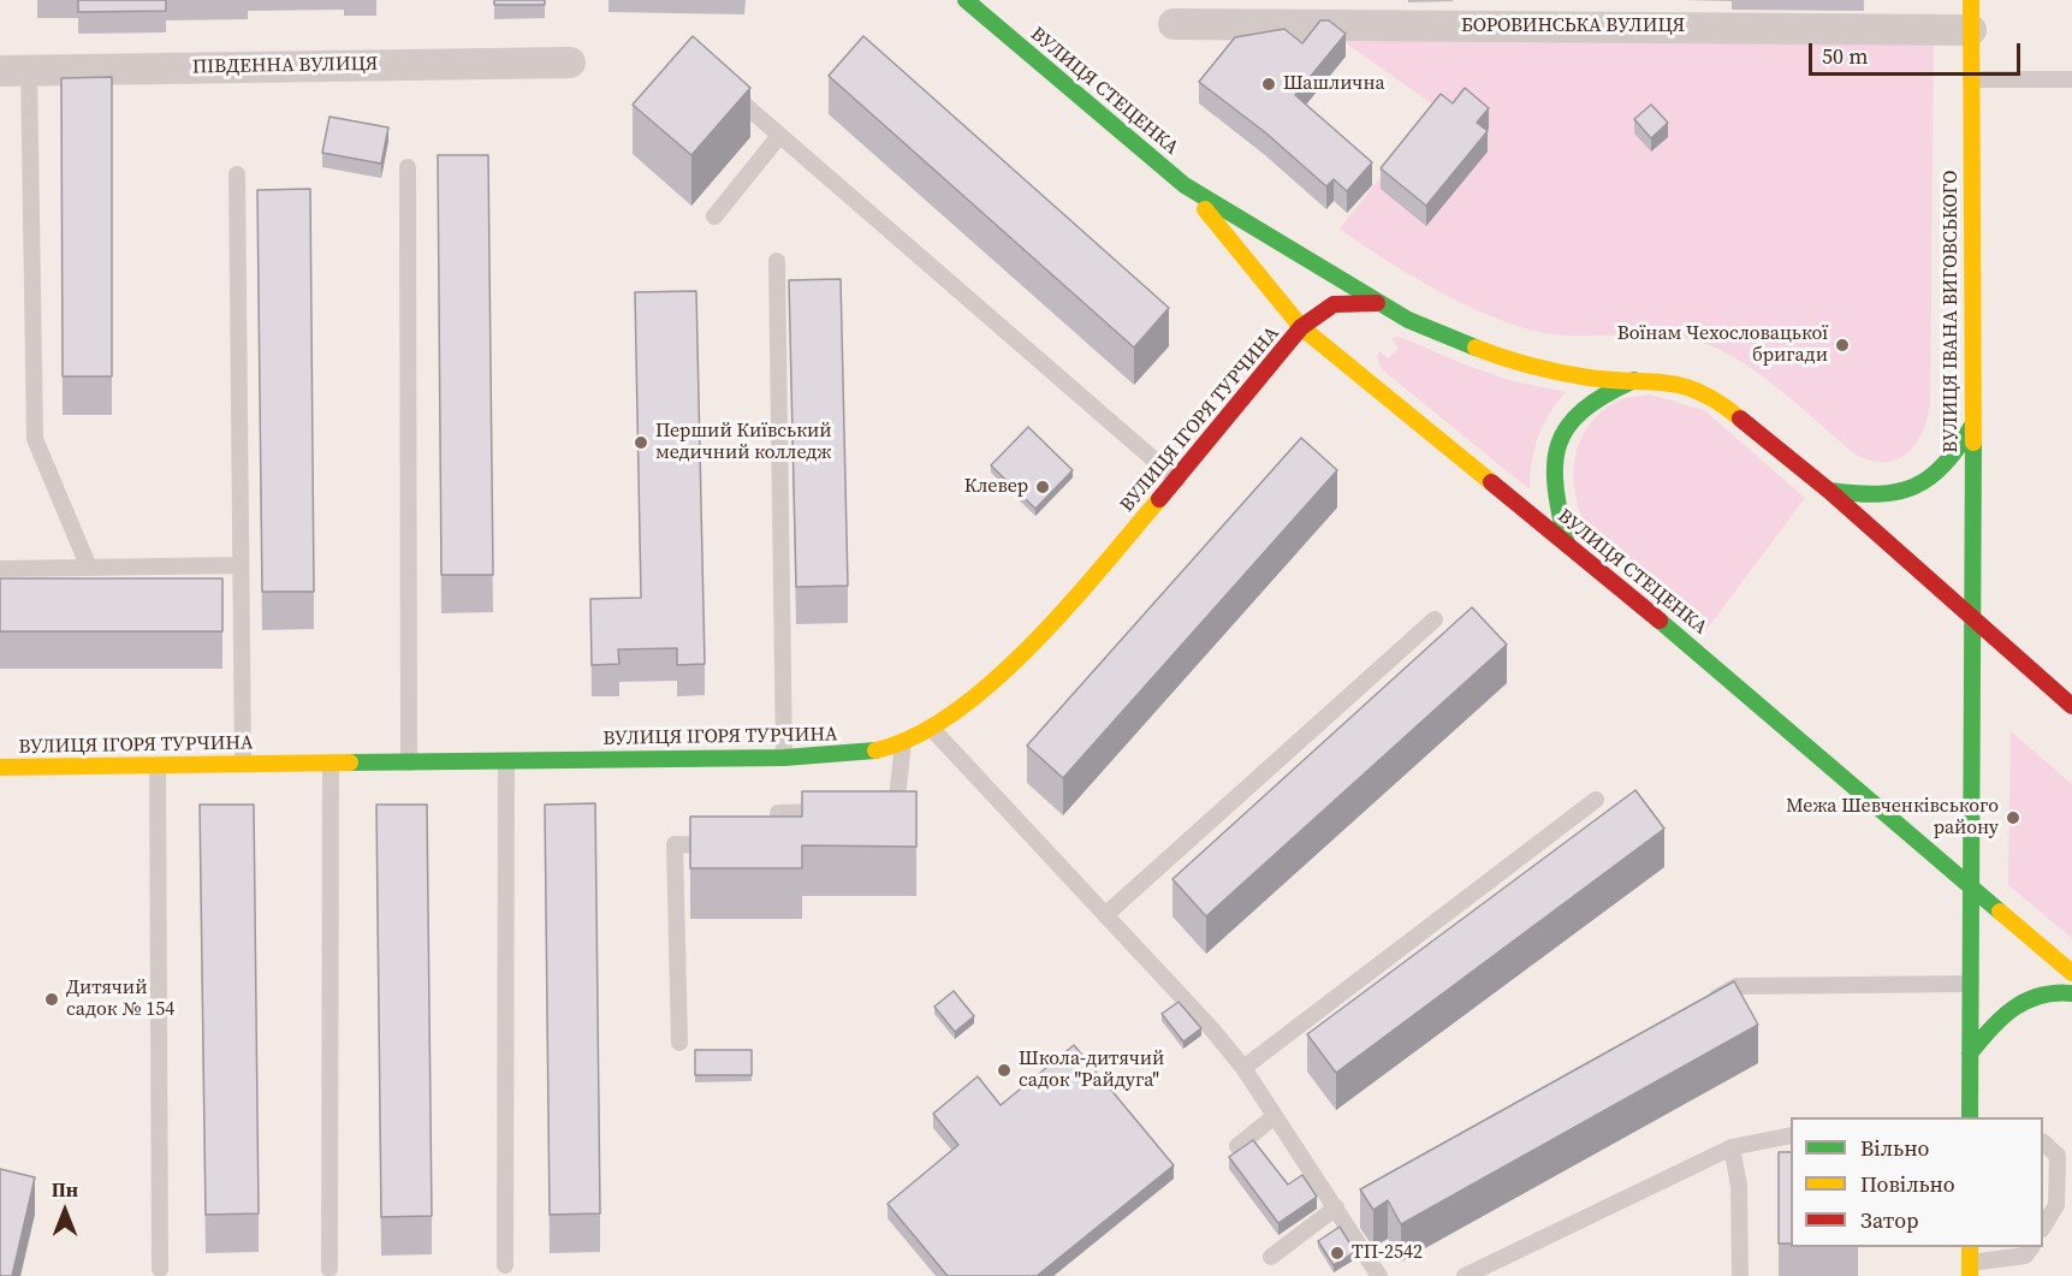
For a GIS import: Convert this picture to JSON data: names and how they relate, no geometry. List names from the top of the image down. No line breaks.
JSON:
{"streets":{"main road":["ВУЛИЦЯ СТЕЦЕНКА","ВУЛИЦЯ ІВАНА ВИГОВСЬКОГО","ВУЛИЦЯ ІГОРЯ ТУРЧИНА"],"street":["БОРОВИНСЬКА ВУЛИЦЯ","ПІВДЕННА ВУЛИЦЯ"]},"crossings":[["БОРОВИНСЬКА ВУЛИЦЯ","ВУЛИЦЯ ІВАНА ВИГОВСЬКОГО"],["ВУЛИЦЯ СТЕЦЕНКА","ВУЛИЦЯ ІВАНА ВИГОВСЬКОГО"],["ВУЛИЦЯ СТЕЦЕНКА","ВУЛИЦЯ ІГОРЯ ТУРЧИНА"]],"places":["Шашлична","Воїнам Чехословацької бригади","Перший Київський медичний колледж","Клевер","Межа Шевченківського району","Дитячий садок № 154","Школа-дитячий садок \"Райдуга\"","ТП-2542"],"legend":["Вільно","Повільно","Затор"],"scale_bar":"50 m","north":"top"}
